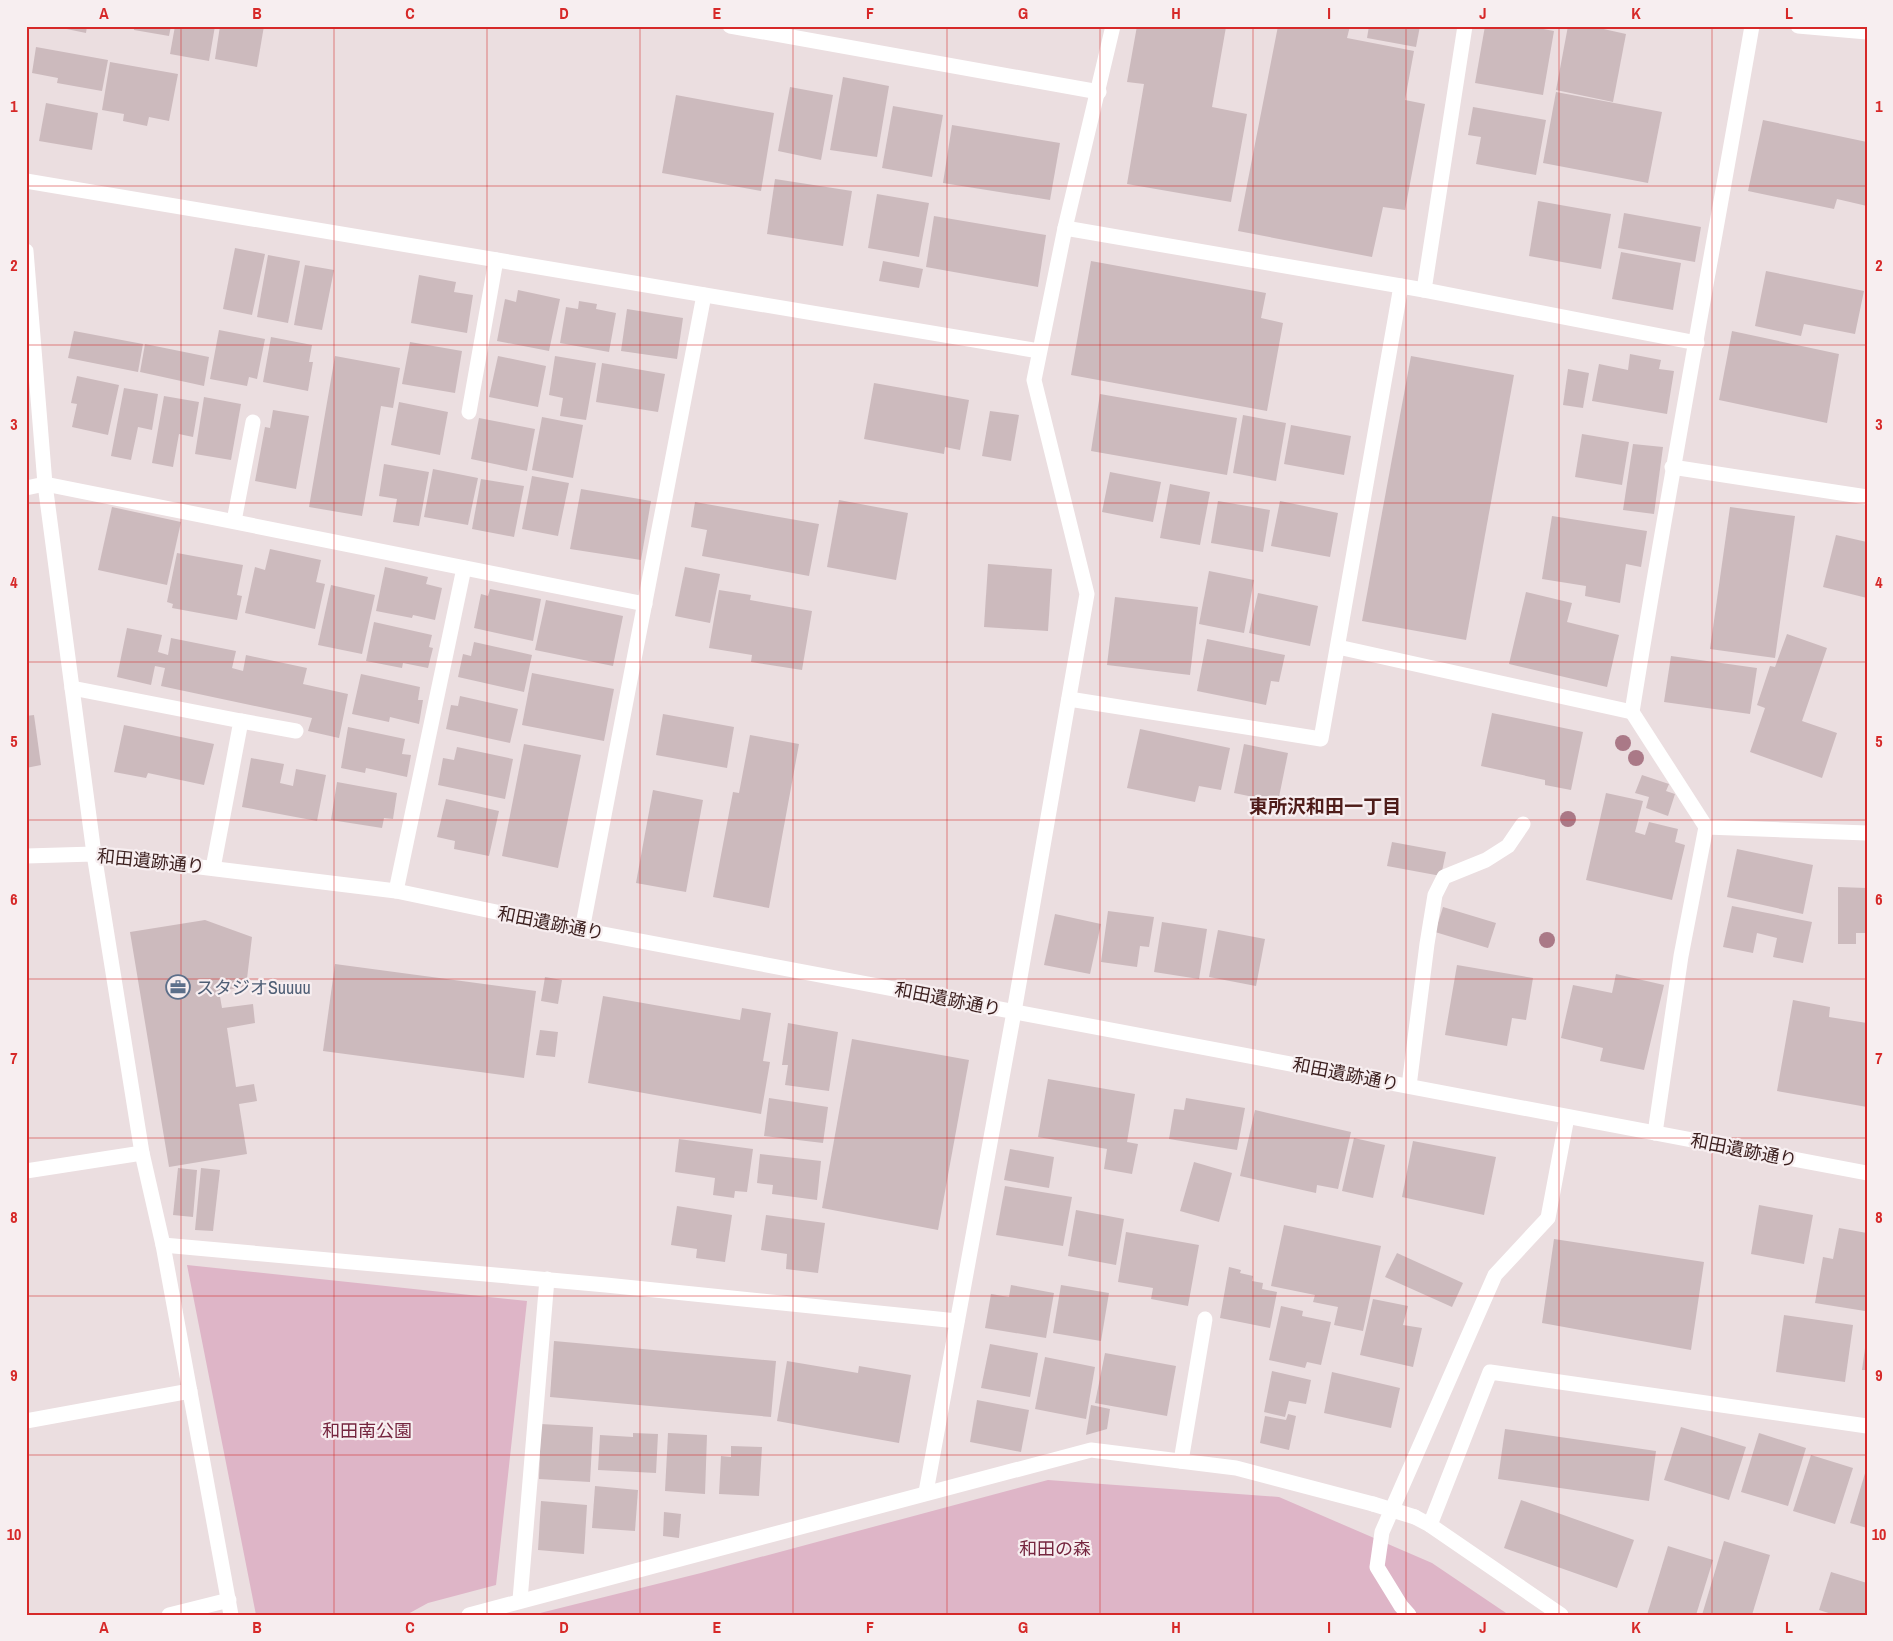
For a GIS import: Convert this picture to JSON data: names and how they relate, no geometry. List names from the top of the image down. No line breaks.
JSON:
{"streets":{"street":["和田遺跡通り"]},"districts":["東所沢和田一丁目"],"parks":["和田南公園","和田の森"],"places":{"office":["スタジオSuuuu"]},"grid":{"columns":["A","B","C","D","E","F","G","H","I","J","K","L"],"rows":["1","2","3","4","5","6","7","8","9","10"]}}
